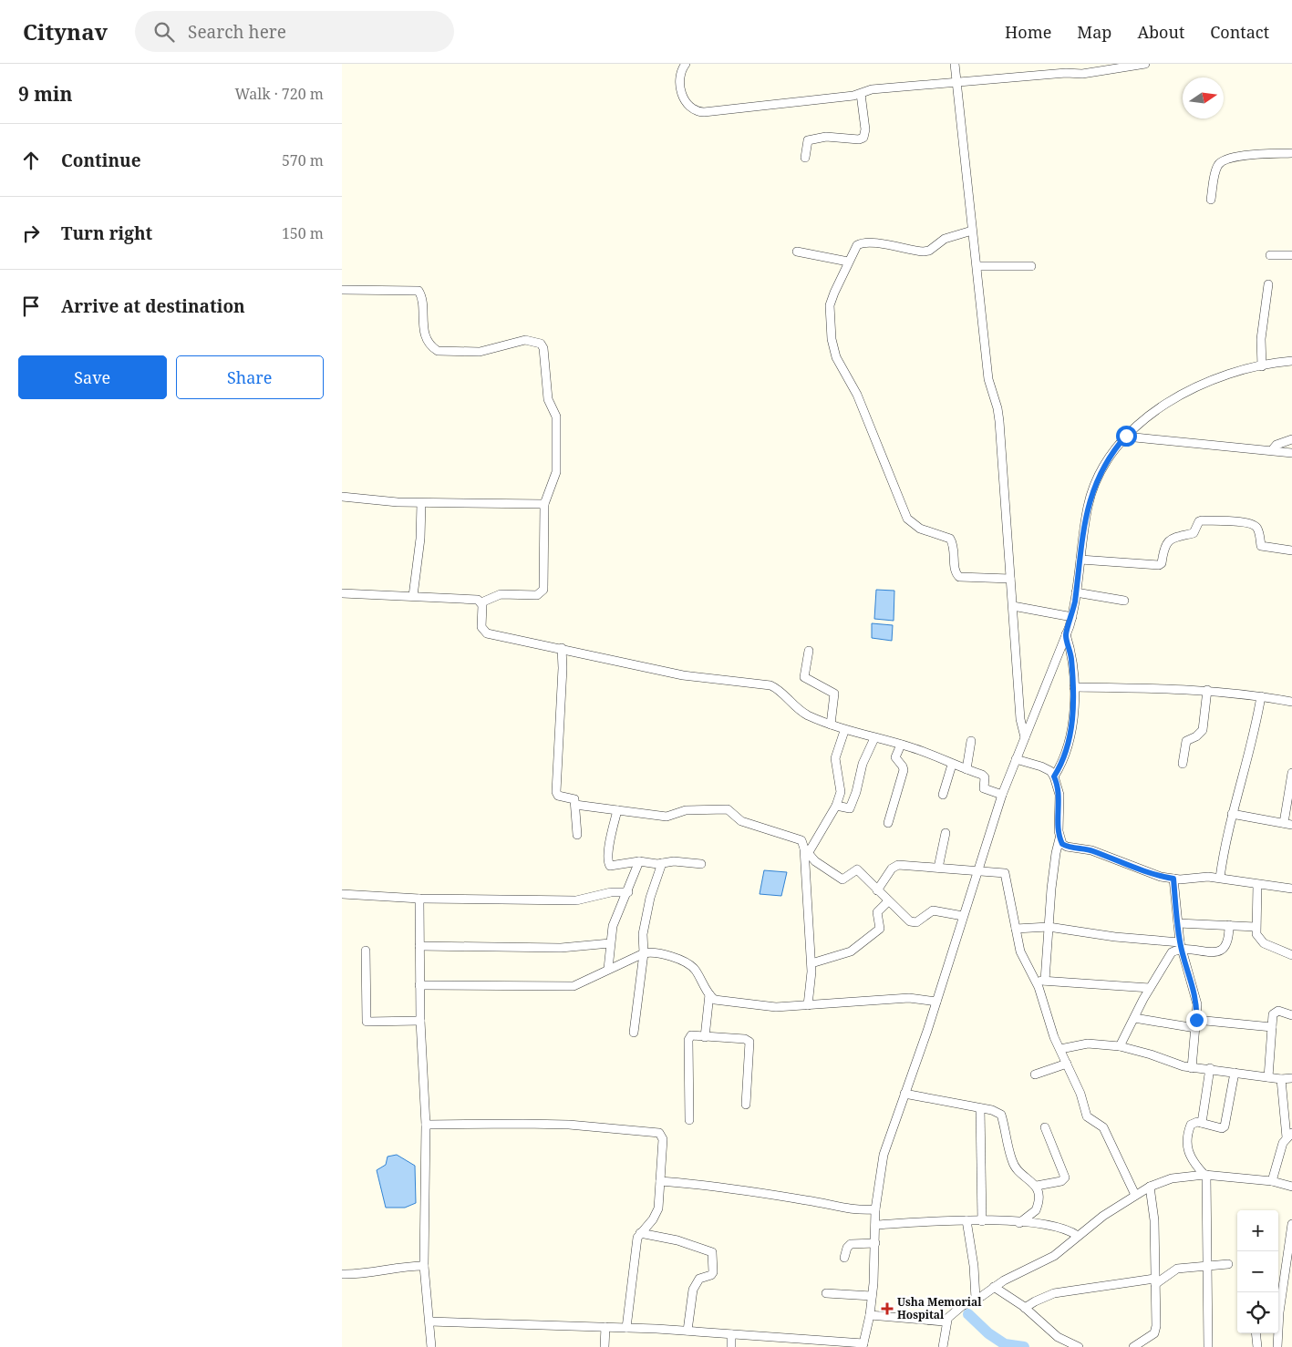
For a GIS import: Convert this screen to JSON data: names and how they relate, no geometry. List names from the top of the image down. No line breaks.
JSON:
{"places":{"health":["Usha Memorial Hospital"]},"north":"right","page":{"header":"Citynav","search":"Search here","nav":["Home","Map","About","Contact"],"heading":["9 min","Walk · 720 m"],"list":[["Continue","570 m"],["Turn right","150 m"],"Arrive at destination"],"buttons":["Save","Share"],"map_buttons":["+","−"]}}
